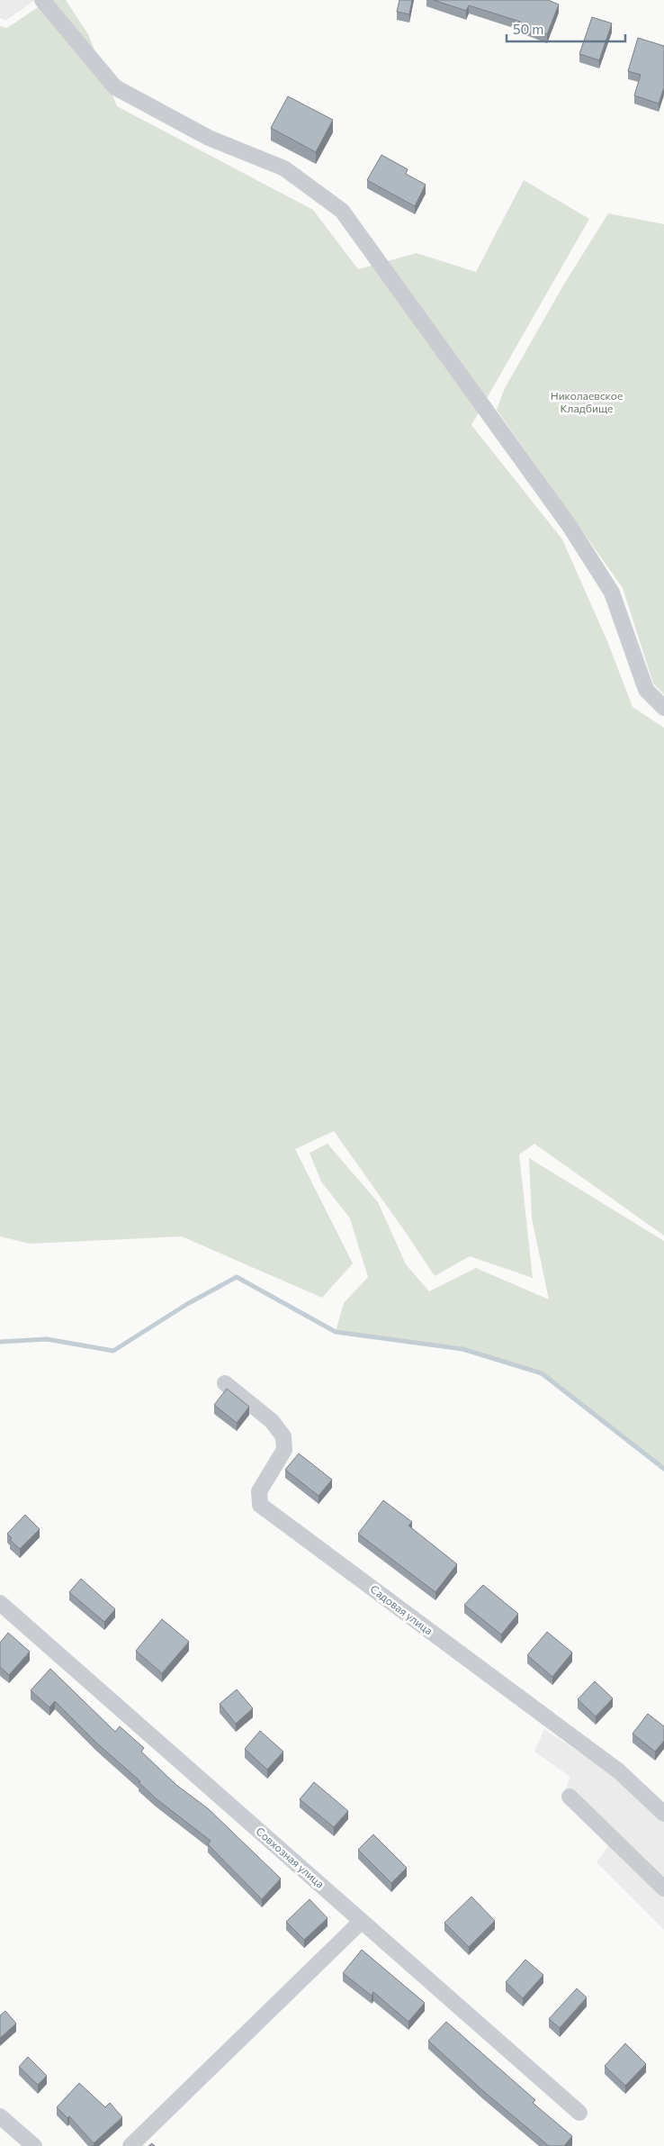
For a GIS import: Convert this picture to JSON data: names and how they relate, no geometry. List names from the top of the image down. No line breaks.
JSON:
{"streets":{"street":["Садовая улица","Совхозная улица"]},"parks":["Николаевское Кладбище"],"scale_bar":"50 m"}
